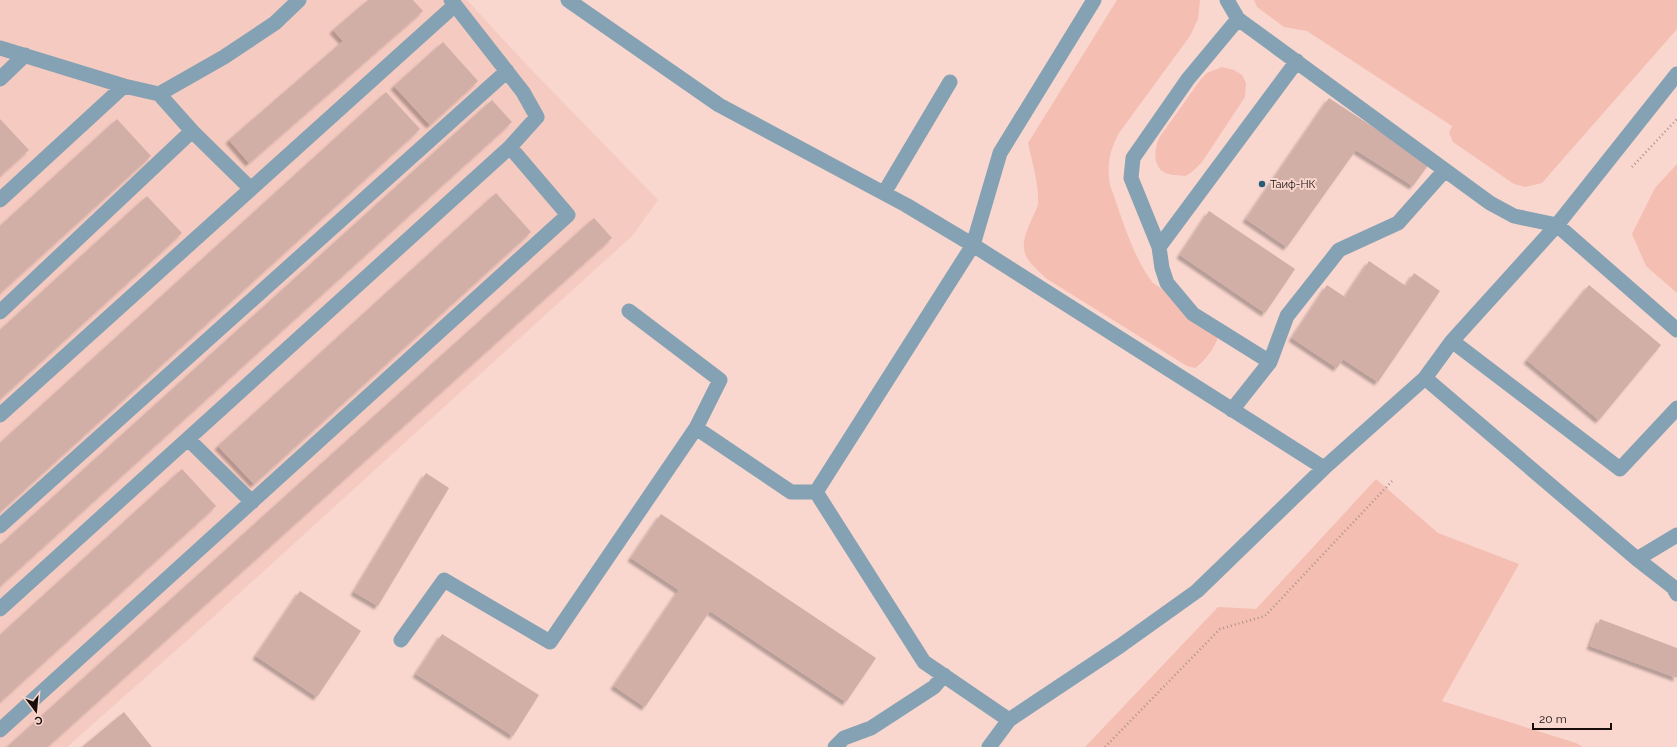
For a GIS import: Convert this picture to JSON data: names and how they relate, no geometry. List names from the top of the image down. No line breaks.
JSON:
{"places":["Таиф-НК"],"scale_bar":"20 m","north":"bottom"}
